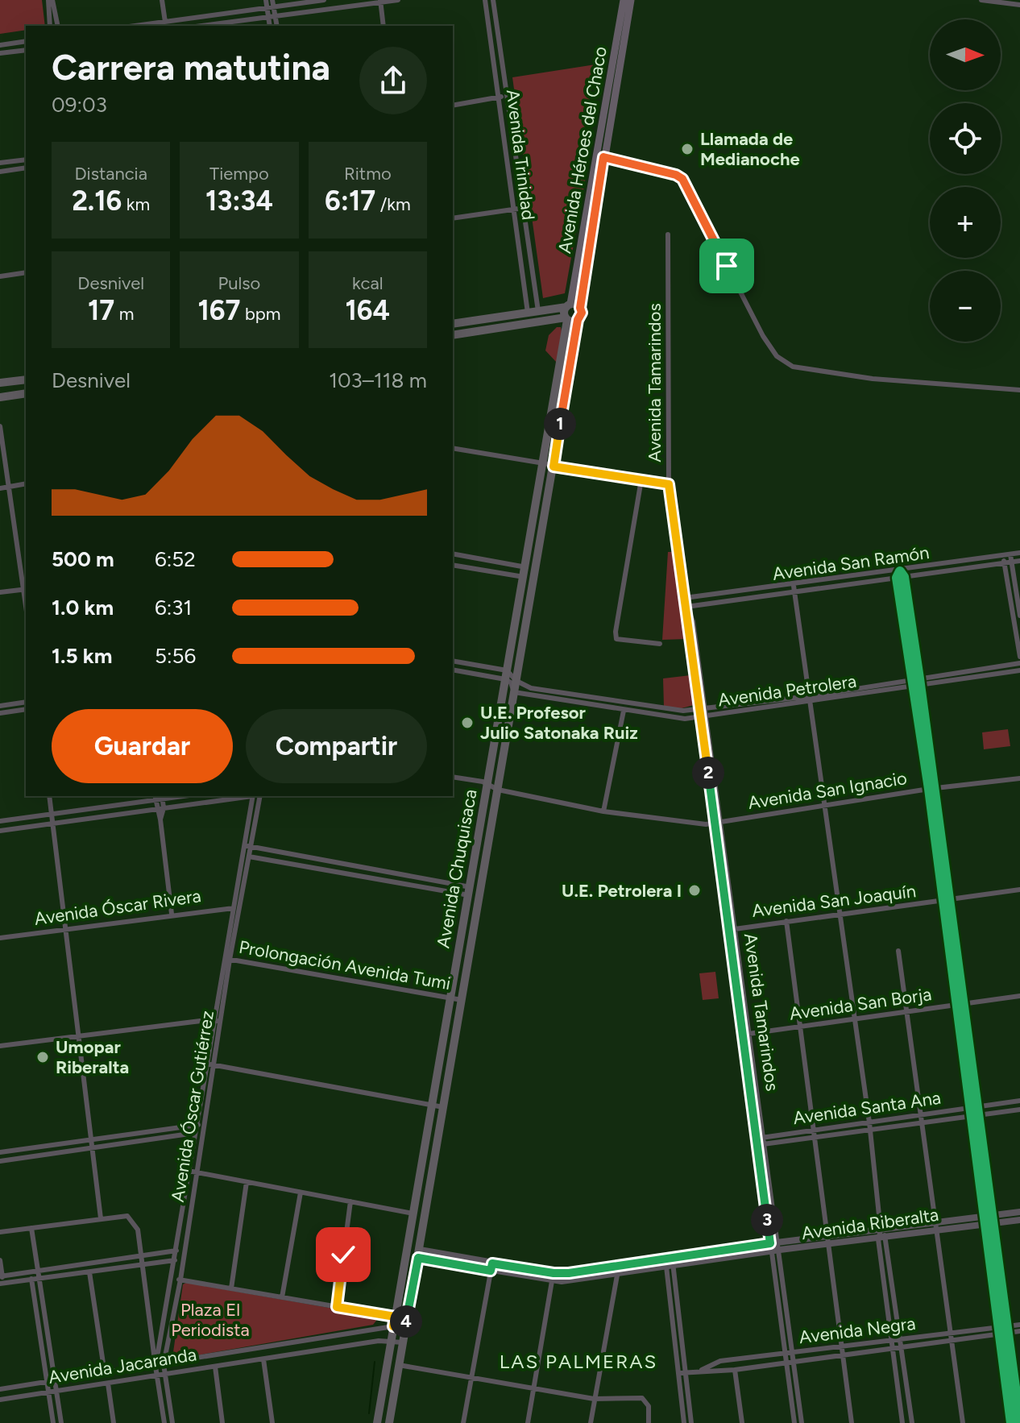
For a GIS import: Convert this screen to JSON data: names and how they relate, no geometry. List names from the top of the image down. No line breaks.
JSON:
{"streets":{"main road":["Avenida Héroes del Chaco","Avenida Chuquisaca"],"street":["Avenida Trinidad","Avenida Tamarindos","Avenida San Ramón","Avenida Petrolera","Avenida San Ignacio","Avenida San Joaquín","Avenida Óscar Rivera","Prolongación Avenida Tumi","Avenida San Borja","Avenida Óscar Gutiérrez","Avenida Santa Ana","Avenida Riberalta","Avenida Negra","Avenida Jacaranda"]},"crossings":[["Avenida Héroes del Chaco","Avenida Chuquisaca"],["Avenida Tamarindos","Avenida San Ramón"],["Avenida Tamarindos","Avenida Petrolera"],["Avenida Tamarindos","Avenida San Ignacio"],["Avenida Tamarindos","Avenida San Joaquín"],["Avenida Tamarindos","Avenida San Borja"],["Avenida Tamarindos","Avenida Santa Ana"],["Avenida Tamarindos","Avenida Riberalta"],["Avenida Tamarindos","Avenida Negra"],["Avenida Petrolera","Avenida Chuquisaca"],["Avenida San Ignacio","Avenida Chuquisaca"],["Avenida Chuquisaca","Prolongación Avenida Tumi"],["Avenida Chuquisaca","Avenida Riberalta"],["Avenida Chuquisaca","Avenida Jacaranda"],["Avenida Óscar Rivera","Avenida Óscar Gutiérrez"],["Prolongación Avenida Tumi","Avenida Óscar Gutiérrez"],["Avenida Óscar Gutiérrez","Avenida Jacaranda"]],"districts":["LAS PALMERAS"],"parks":["Plaza El Periodista"],"places":["Llamada de Medianoche","U.E. Profesor Julio Satonaka Ruiz","U.E. Petrolera I","Umopar Riberalta"],"north":"right","page":{"map_buttons":["+","−"],"heading":["Carrera matutina","09:03"],"stats":[["Distancia","2.16 km"],["Tiempo","13:34"],["Ritmo","6:17 /km"],["Desnivel","17 m"],["Pulso","167 bpm"],["kcal","164"]],"chart":["Desnivel","103–118 m"],"pins":["1","2","3","4"],"list":[{"name":"500 m","note":"6:52"},{"name":"1.0 km","note":"6:31"},{"name":"1.5 km","note":"5:56"}],"buttons":["Guardar","Compartir"]}}
